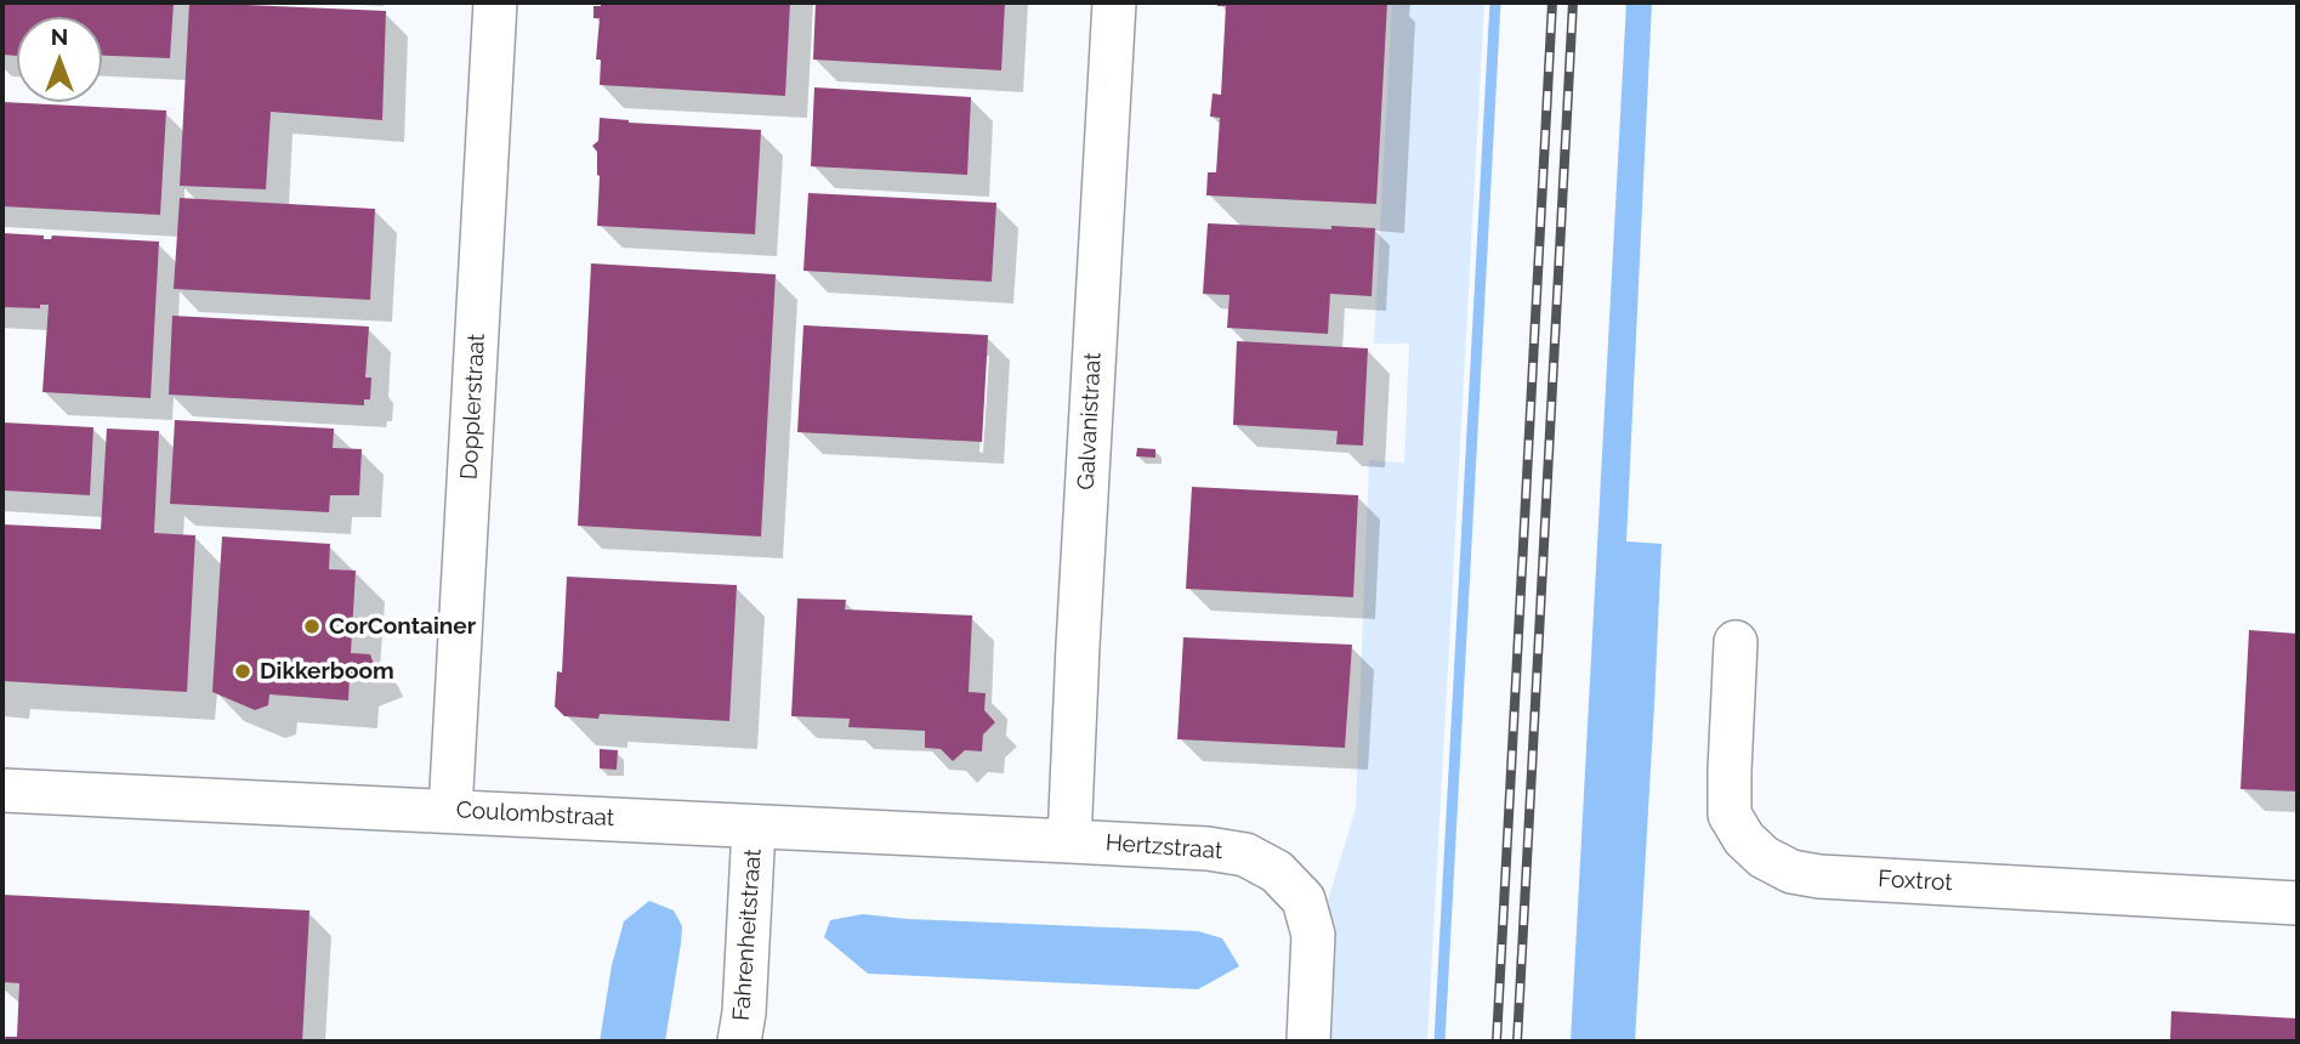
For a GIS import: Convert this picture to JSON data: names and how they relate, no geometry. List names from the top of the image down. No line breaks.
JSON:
{"streets":{"street":["Dopplerstraat","Galvanistraat","Coulombstraat","Hertzstraat","Foxtrot","Fahrenheitstraat"]},"crossings":[["Dopplerstraat","Coulombstraat"],["Galvanistraat","Coulombstraat"],["Galvanistraat","Hertzstraat"],["Coulombstraat","Hertzstraat"],["Coulombstraat","Fahrenheitstraat"]],"places":["CorContainer","Dikkerboom"],"north":"top"}
